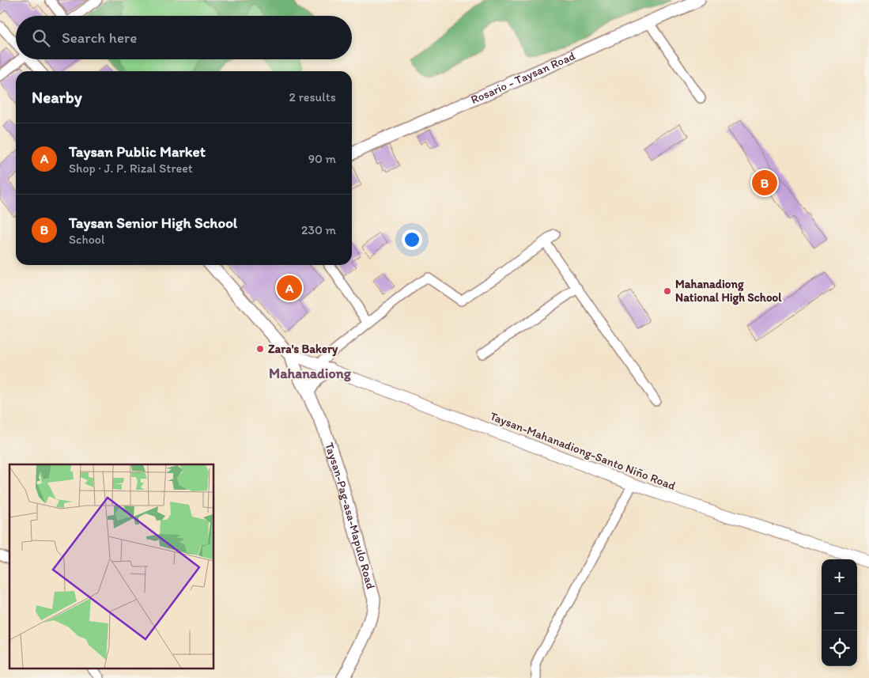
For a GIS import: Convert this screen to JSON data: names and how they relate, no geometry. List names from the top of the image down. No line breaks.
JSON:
{"streets":{"main road":["Rosario - Taysan Road","Taysan-Pag-asa-Mapulo Road"],"street":["Taysan-Mahanadiong-Santo Niño Road"]},"crossings":[["Taysan-Mahanadiong-Santo Niño Road","Taysan-Pag-asa-Mapulo Road"]],"districts":["Mahanadiong"],"places":["Mahanadiong National High School","Zara's Bakery"],"page":{"search":"Search here","heading":["Nearby","2 results"],"list":[{"mark":"A","name":"Taysan Public Market","note":"Shop · J. P. Rizal Street","value":"90 m"},{"mark":"B","name":"Taysan Senior High School","note":"School","value":"230 m"}],"pins":["B","A"],"map_buttons":["+","−"]}}
